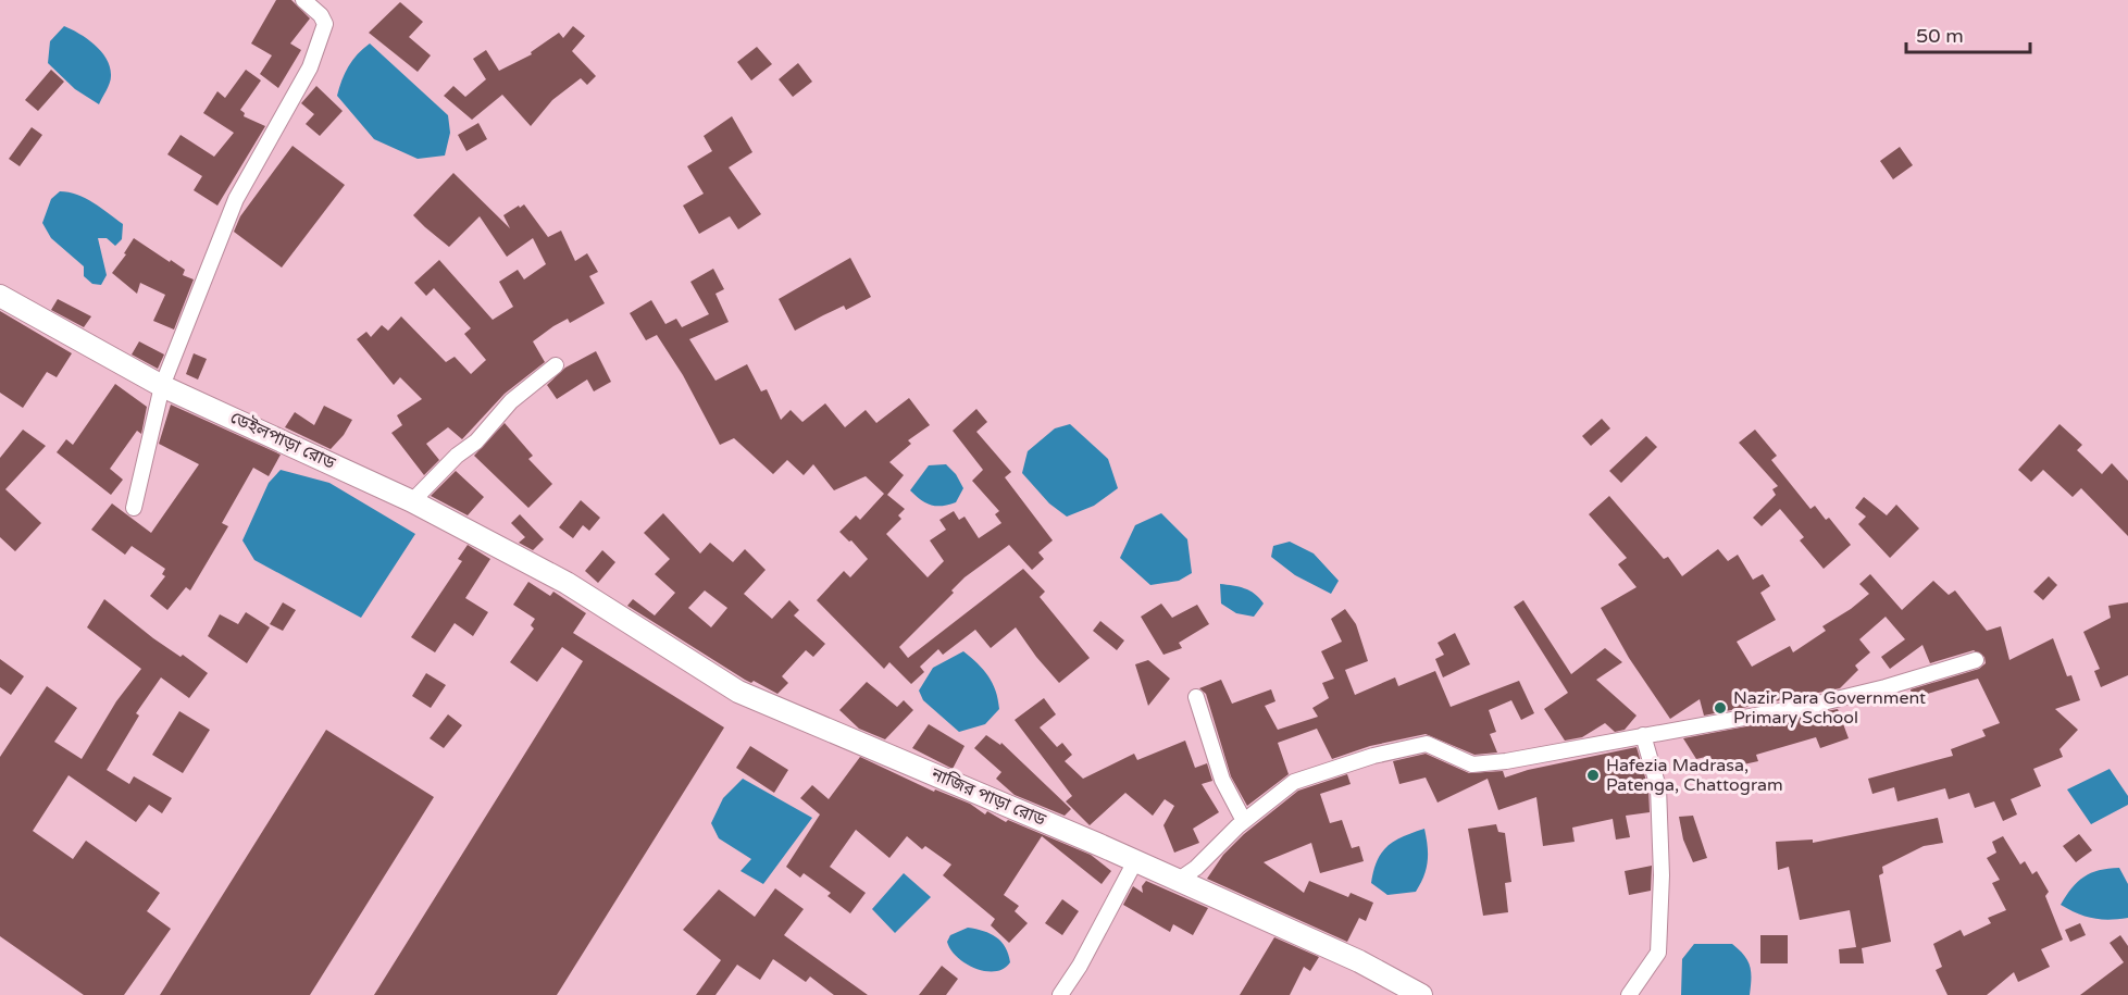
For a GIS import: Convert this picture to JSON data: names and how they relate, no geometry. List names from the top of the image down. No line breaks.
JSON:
{"streets":{"main road":["ডেইলপাড়া রোড","নাজির পাড়া রোড"]},"crossings":[["ডেইলপাড়া রোড","নাজির পাড়া রোড"]],"places":["Nazir Para Government Primary School","Hafezia Madrasa, Patenga, Chattogram"],"scale_bar":"50 m"}
